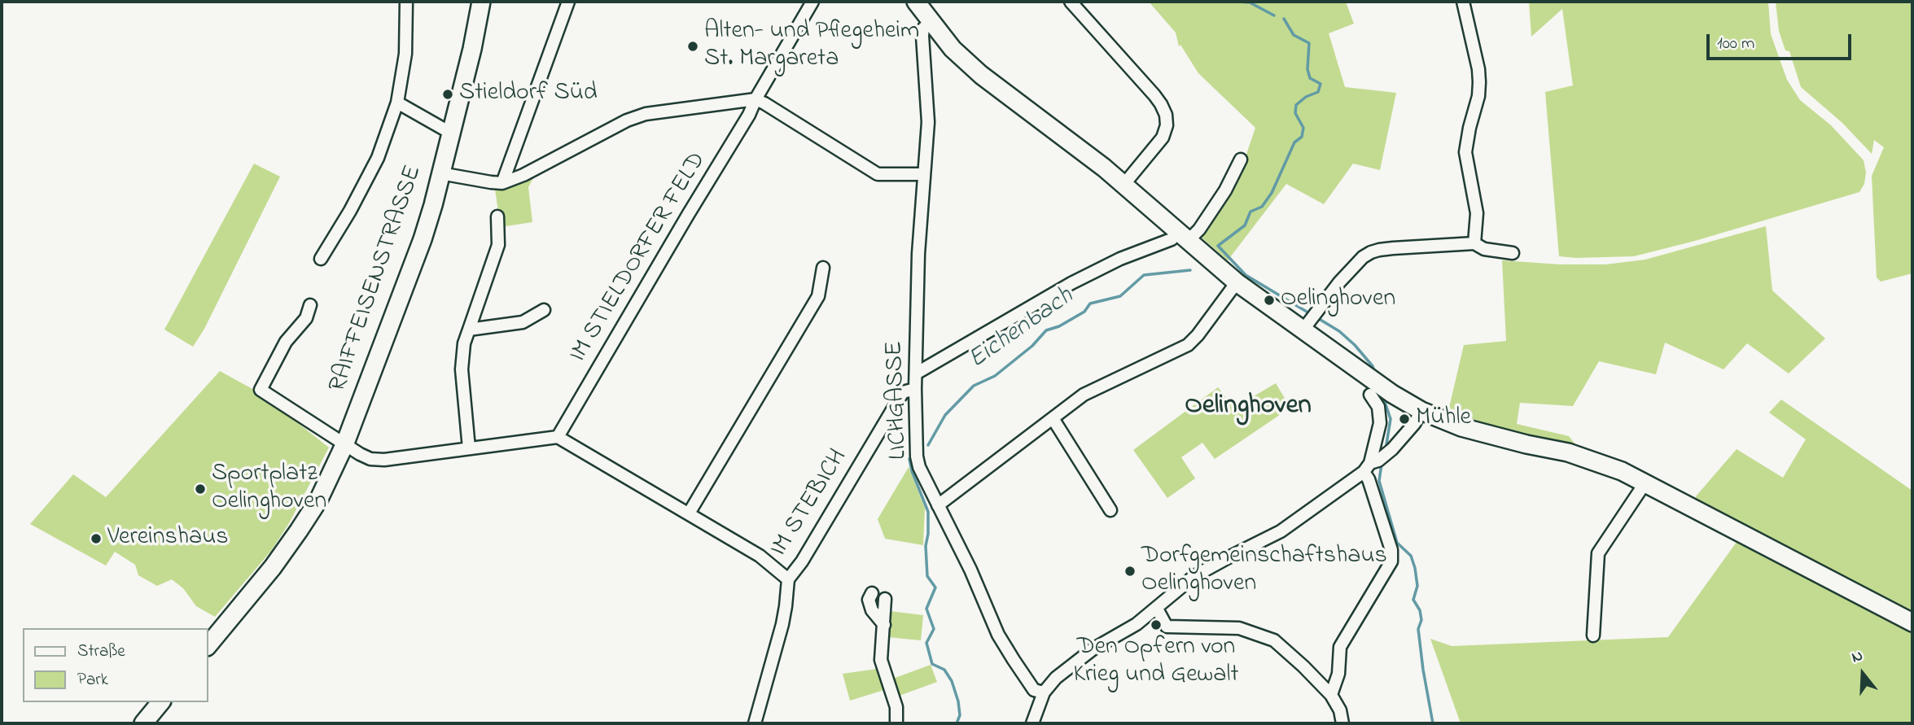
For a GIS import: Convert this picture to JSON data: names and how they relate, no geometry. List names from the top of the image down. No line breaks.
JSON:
{"streets":{"main road":["RAIFFEISENSTRASSE"],"street":["IM STIELDORFER FELD","LICHGASSE","IM STEBICH"]},"crossings":[["LICHGASSE","IM STEBICH"]],"districts":["Oelinghoven"],"water":["Eichenbach"],"places":["Alten- und Pflegeheim St. Margareta","Stieldorf Süd","Oelinghoven","Mühle","Sportplatz Oelinghoven","Vereinshaus","Dorfgemeinschaftshaus Oelinghoven","Den Opfern von Krieg und Gewalt"],"legend":["Straße","Park"],"scale_bar":"100 m","north":"top"}
